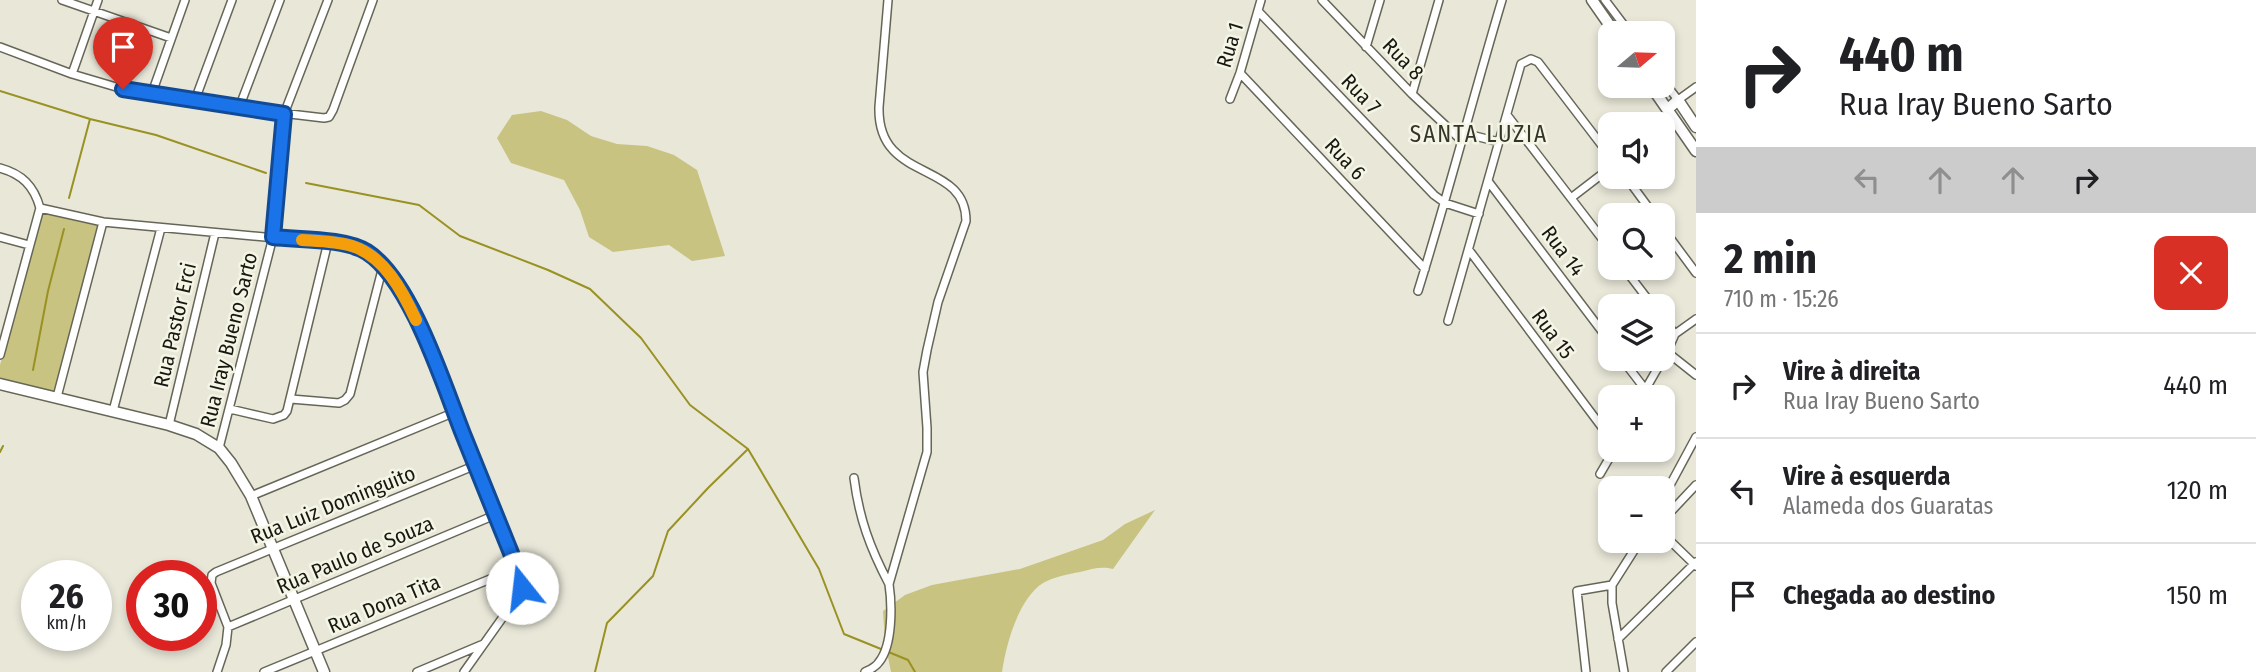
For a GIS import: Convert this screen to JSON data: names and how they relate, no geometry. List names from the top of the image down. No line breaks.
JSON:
{"streets":{"street":["Rua 1","Rua 8","Rua 7","Rua 6","Rua 14","Rua Pastor Erci","Rua 15","Rua Iray Bueno Sarto","Rua Luiz Dominguito","Rua Paulo de Souza","Rua Dona Tita"]},"crossings":[["Rua 1","Rua 7"],["Rua 1","Rua 6"],["Rua Luiz Dominguito","Rua Paulo de Souza"]],"districts":["SANTA LUZIA"],"north":"right","page":{"turn":["440 m","Rua Iray Bueno Sarto"],"map_buttons":["+","−"],"heading":["2 min","710 m · 15:26"],"list":[{"name":"Vire à direita","note":"Rua Iray Bueno Sarto","value":"440 m"},{"name":"Vire à esquerda","note":"Alameda dos Guaratas","value":"120 m"},{"name":"Chegada ao destino","value":"150 m"}],"speed":"26 km/h","limit":"30"}}
